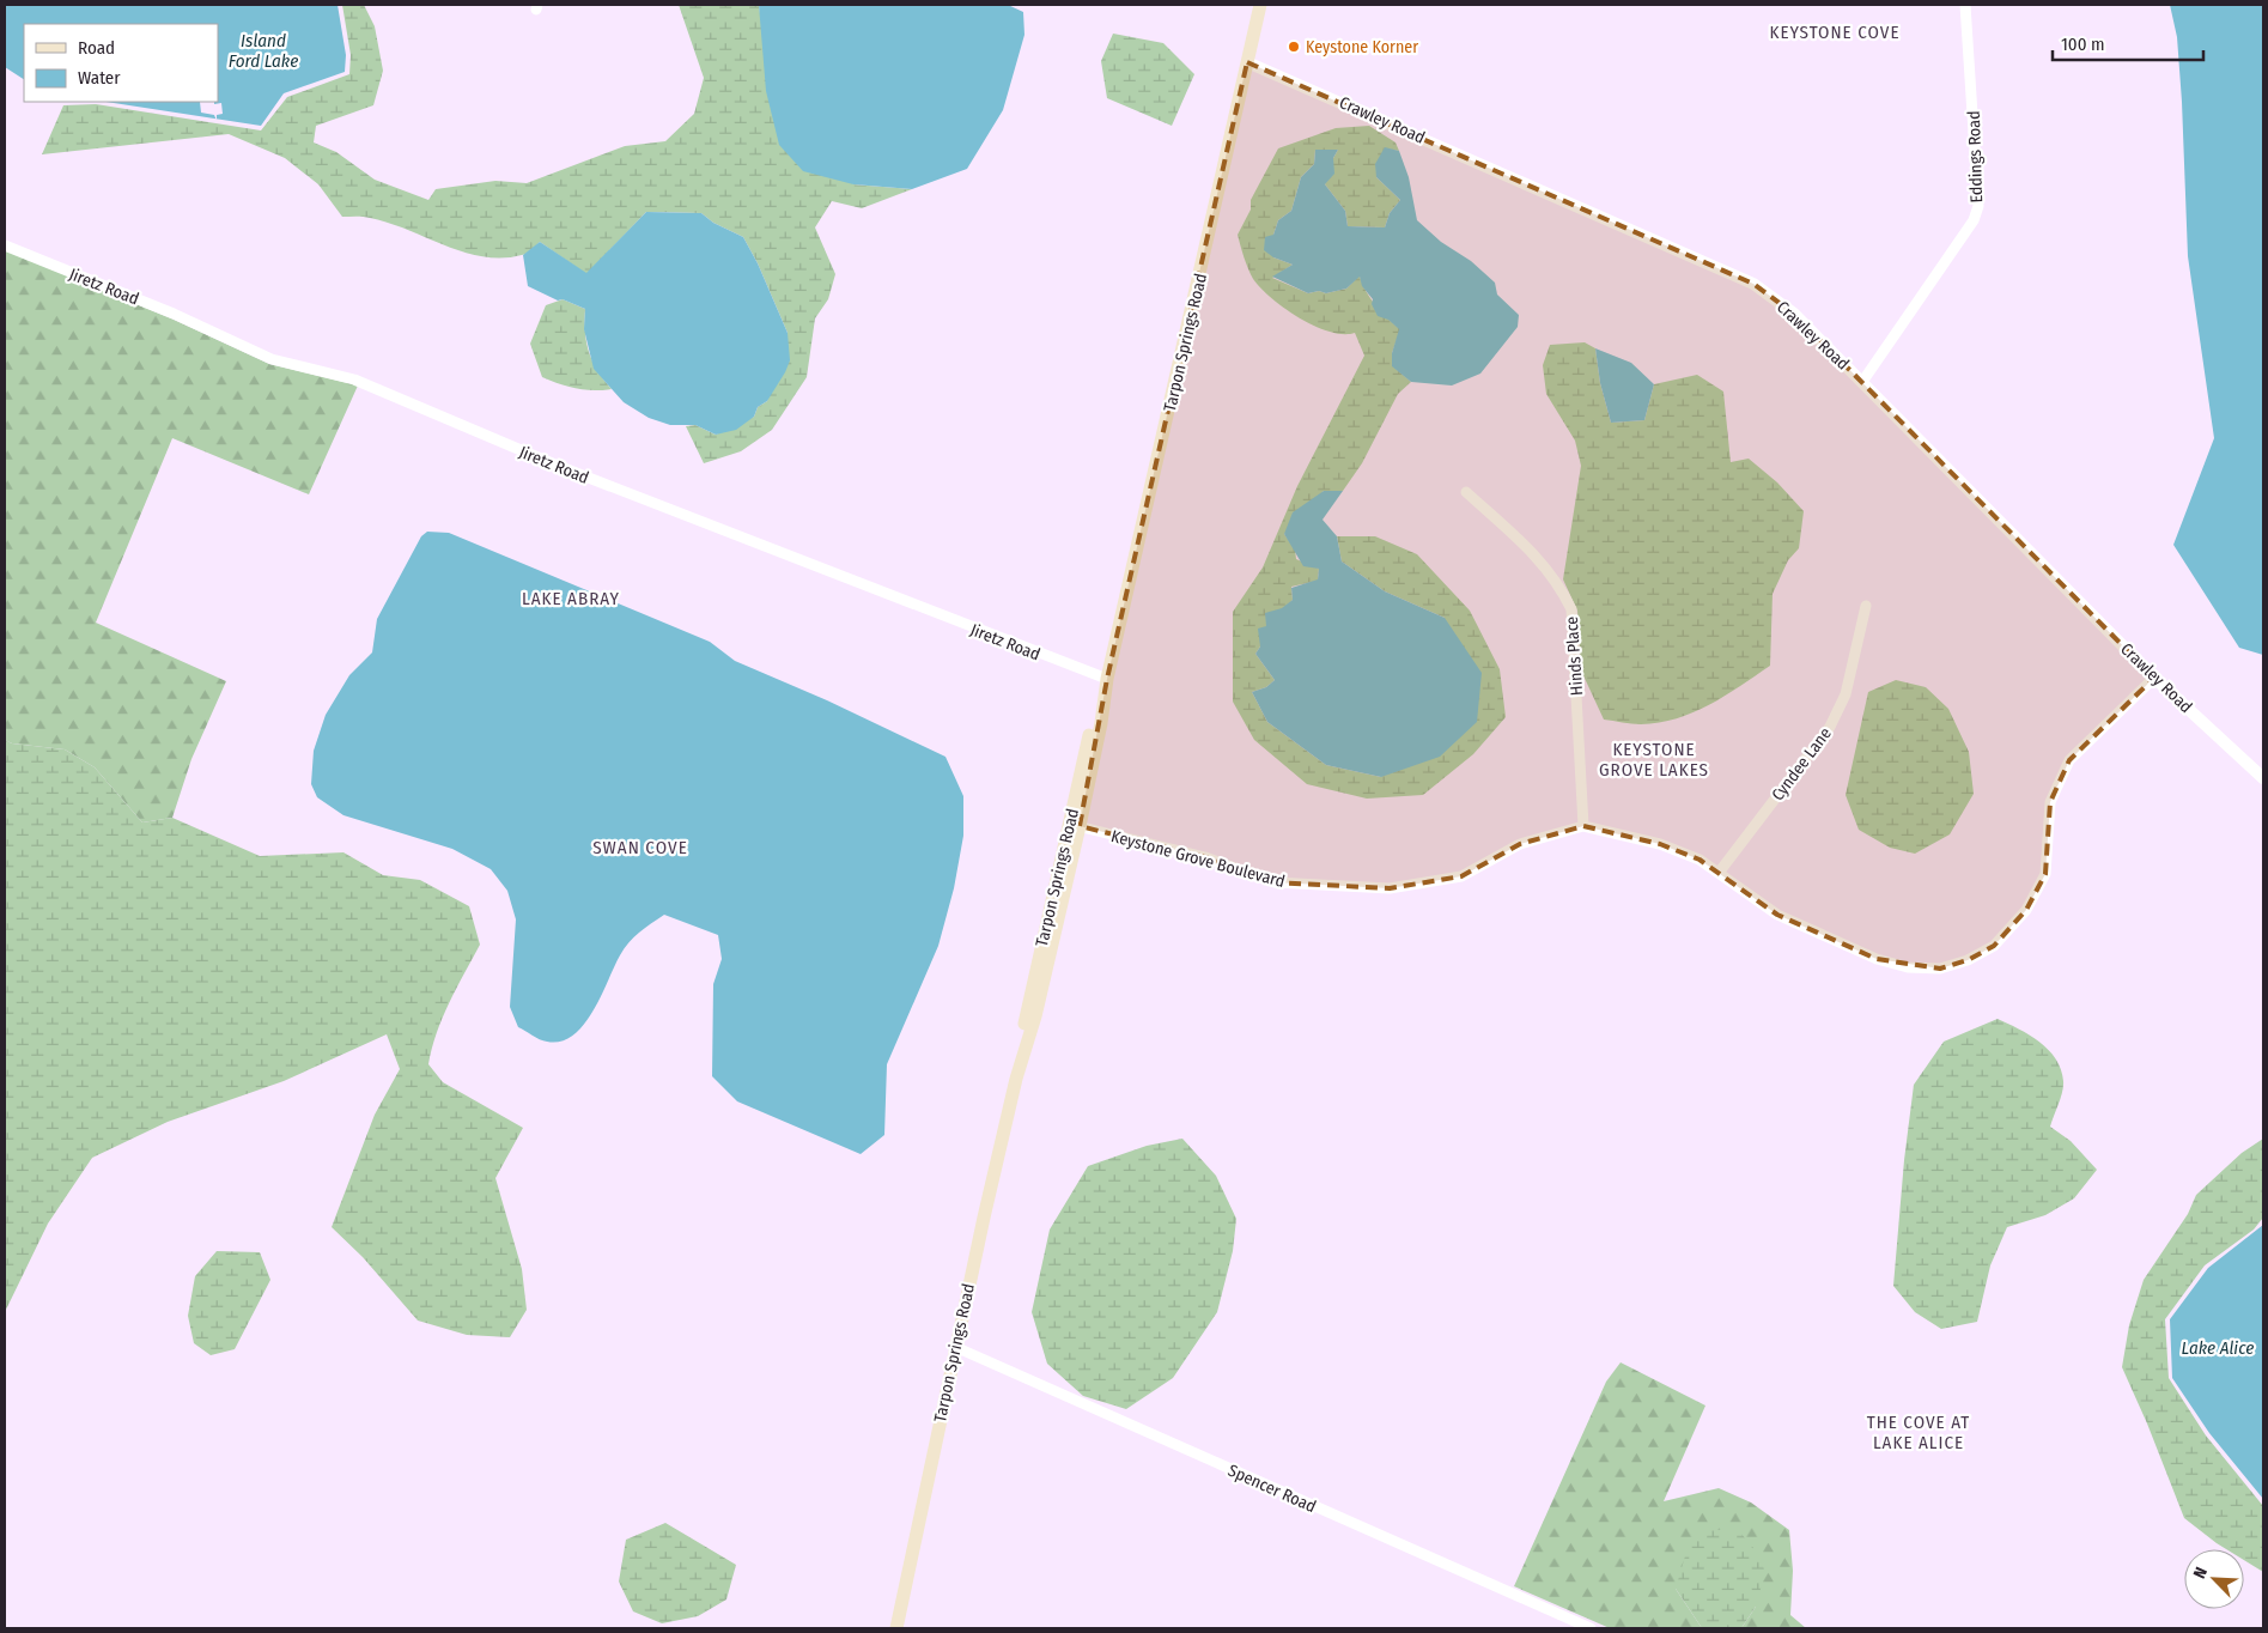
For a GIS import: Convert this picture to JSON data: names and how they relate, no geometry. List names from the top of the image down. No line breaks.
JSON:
{"streets":{"main road":["Tarpon Springs Road"],"street":["Crawley Road","Eddings Road","Jiretz Road","Hinds Place","Cyndee Lane","Keystone Grove Boulevard","Spencer Road"]},"crossings":[["Crawley Road","Eddings Road"],["Crawley Road","Tarpon Springs Road"],["Crawley Road","Keystone Grove Boulevard"],["Jiretz Road","Tarpon Springs Road"],["Tarpon Springs Road","Keystone Grove Boulevard"],["Tarpon Springs Road","Spencer Road"],["Hinds Place","Keystone Grove Boulevard"],["Cyndee Lane","Keystone Grove Boulevard"]],"districts":["KEYSTONE COVE","LAKE ABRAY","KEYSTONE GROVE LAKES","SWAN COVE","THE COVE AT LAKE ALICE"],"water":["Island Ford Lake","Lake Alice"],"places":["Keystone Korner"],"legend":["Road","Water"],"scale_bar":"100 m","north":"top left"}
